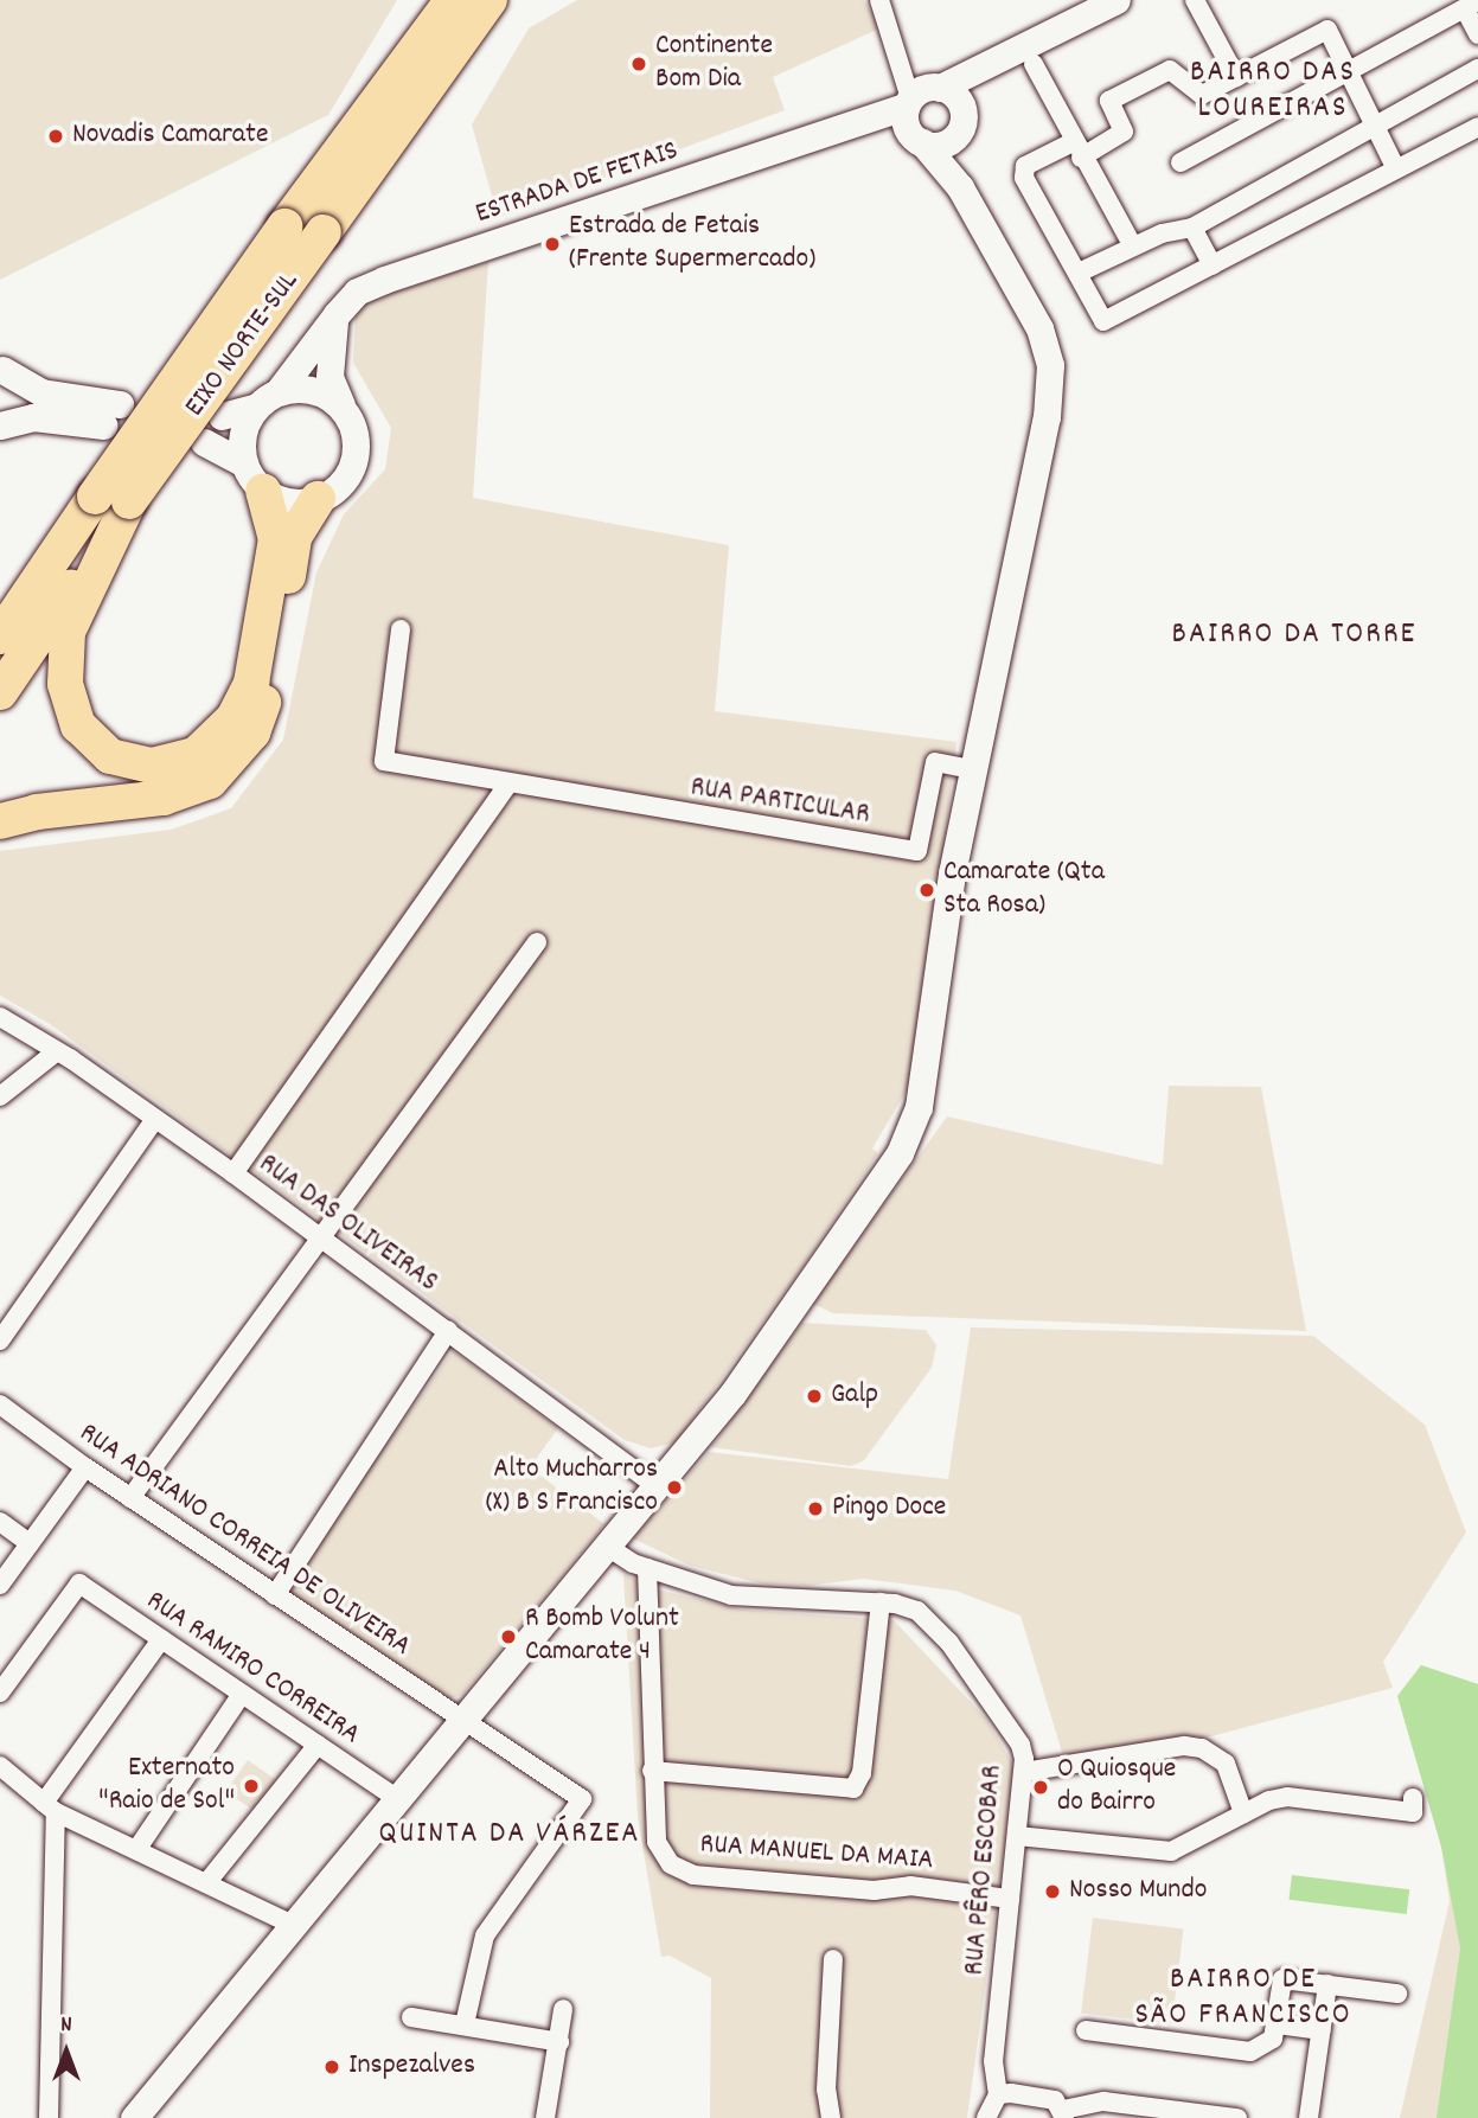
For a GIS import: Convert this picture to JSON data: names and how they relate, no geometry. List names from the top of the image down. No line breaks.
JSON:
{"streets":{"highway":["EIXO NORTE-SUL"],"street":["ESTRADA DE FETAIS","RUA PARTICULAR","RUA DAS OLIVEIRAS","RUA ADRIANO CORREIA DE OLIVEIRA","RUA RAMIRO CORREIRA","RUA MANUEL DA MAIA","RUA PÊRO ESCOBAR"]},"crossings":[["RUA MANUEL DA MAIA","RUA PÊRO ESCOBAR"]],"districts":["BAIRRO DAS LOUREIRAS","BAIRRO DA TORRE","QUINTA DA VÁRZEA","BAIRRO DE SÃO FRANCISCO"],"places":["Continente Bom Dia","Novadis Camarate","Estrada de Fetais (Frente Supermercado)","Camarate (Qta Sta Rosa)","Galp","Alto Mucharros (X) B S Francisco","Pingo Doce","R Bomb Volunt Camarate 4","Externato \"Raio de Sol\"","O Quiosque do Bairro","Nosso Mundo","Inspezalves"],"north":"top"}
